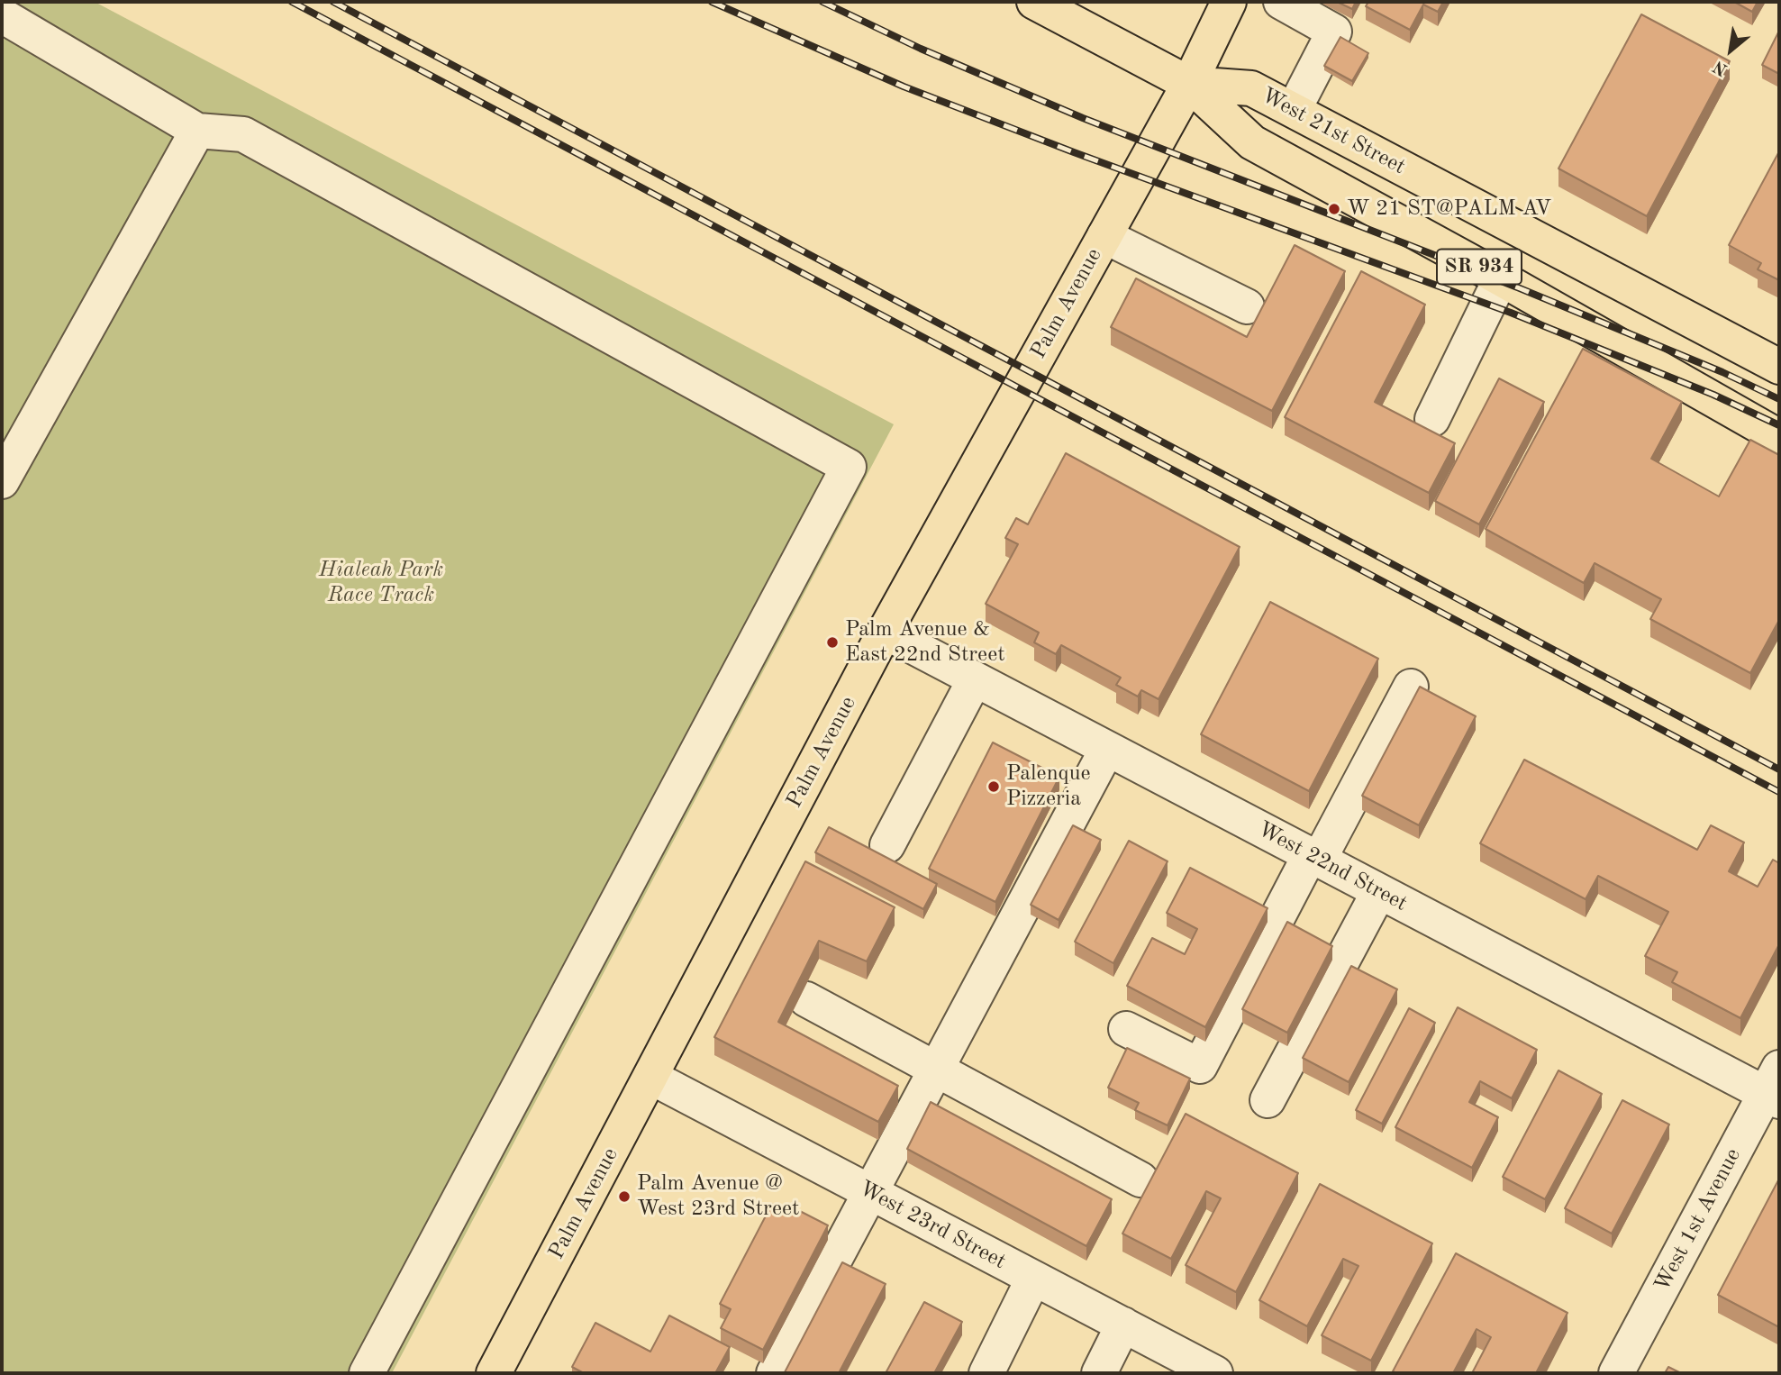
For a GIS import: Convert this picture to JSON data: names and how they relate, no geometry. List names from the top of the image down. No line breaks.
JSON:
{"streets":{"main road":["West 21st Street","SR 934","Palm Avenue"],"street":["West 22nd Street","West 1st Avenue","West 23rd Street"]},"crossings":[["West 21st Street","SR 934"],["West 21st Street","Palm Avenue"],["SR 934","Palm Avenue"],["Palm Avenue","West 22nd Street"],["Palm Avenue","West 23rd Street"],["West 22nd Street","West 1st Avenue"]],"parks":["Hialeah Park Race Track"],"places":["W 21 ST@PALM AV","Palm Avenue & East 22nd Street","Palenque Pizzeria","Palm Avenue @ West 23rd Street"],"north":"bottom left"}
